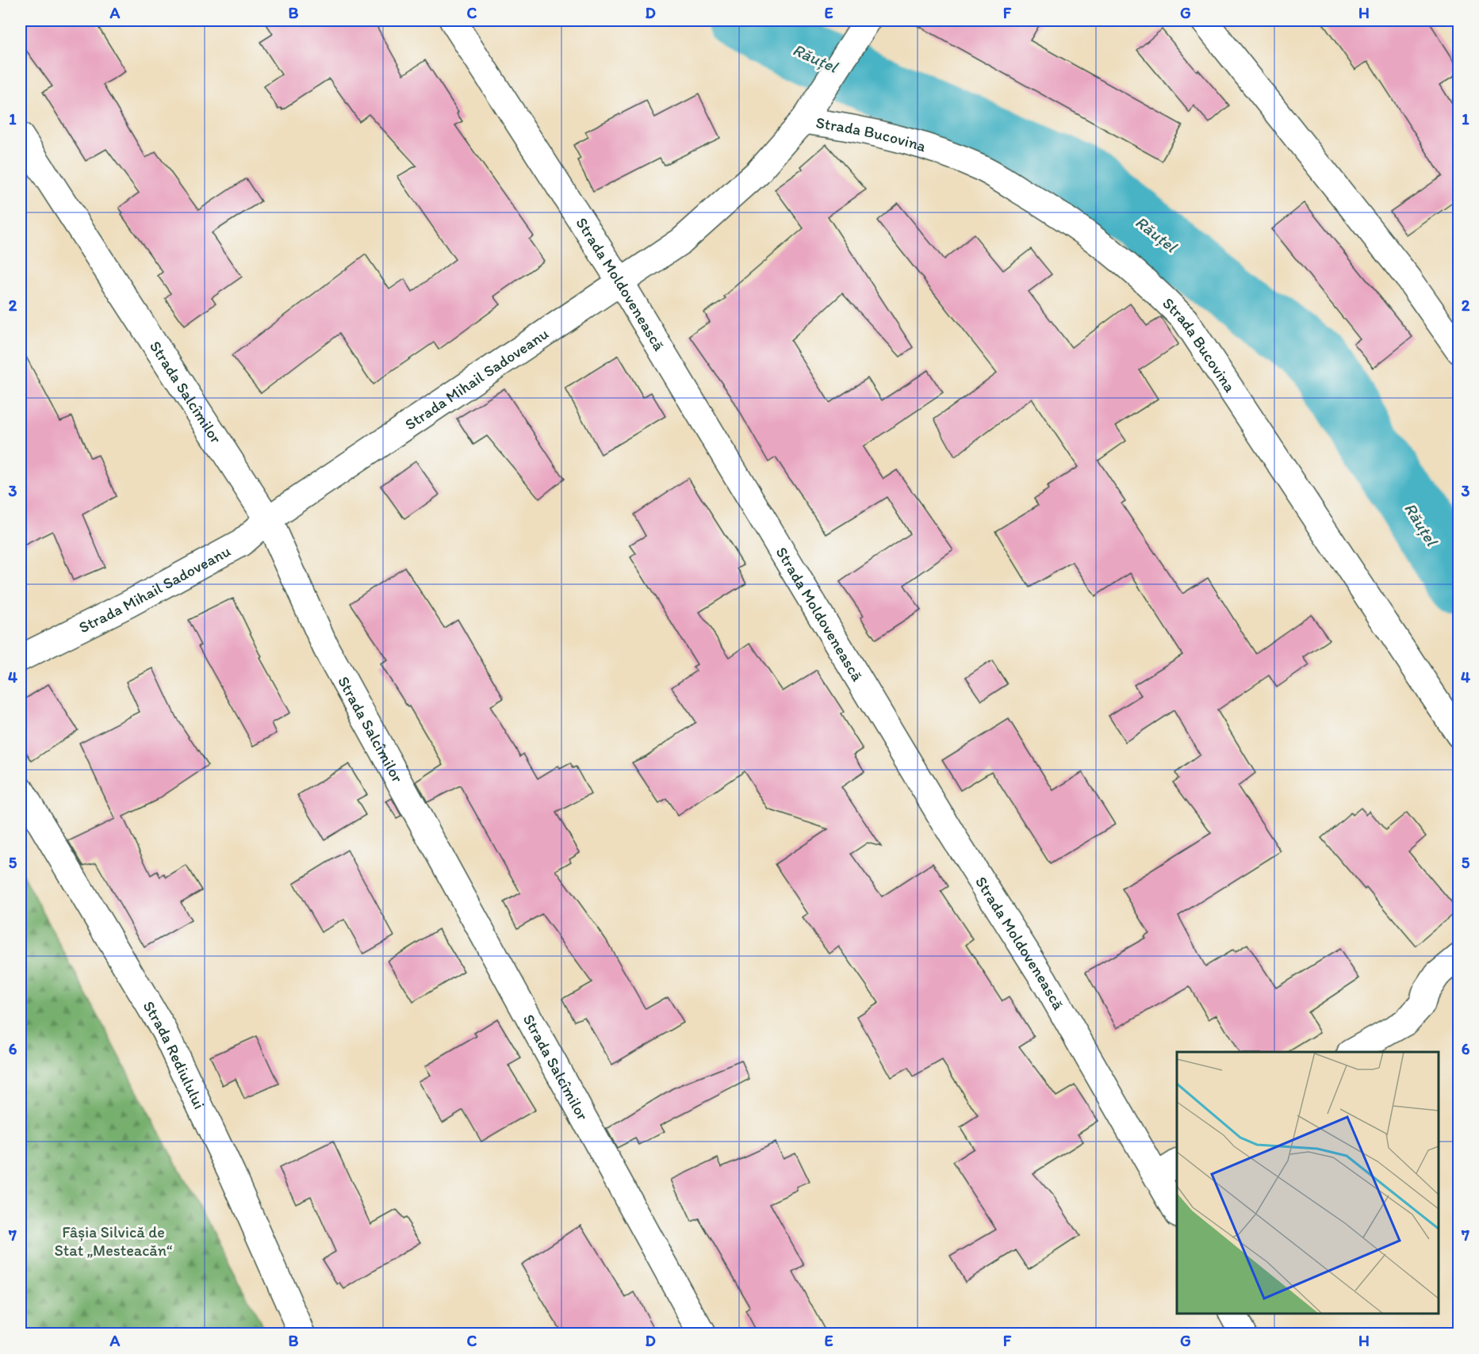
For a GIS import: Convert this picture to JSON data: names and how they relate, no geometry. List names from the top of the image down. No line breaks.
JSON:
{"streets":{"street":["Strada Bucovina","Strada Moldovenească","Strada Mihail Sadoveanu","Strada Salcîmilor","Strada Rediulului"]},"crossings":[["Strada Bucovina","Strada Mihail Sadoveanu"],["Strada Moldovenească","Strada Mihail Sadoveanu"],["Strada Mihail Sadoveanu","Strada Salcîmilor"]],"water":["Răuțel"],"parks":["Fâșia Silvică de Stat „Mesteacăn“"],"grid":{"columns":["A","B","C","D","E","F","G","H"],"rows":["1","2","3","4","5","6","7"]}}
